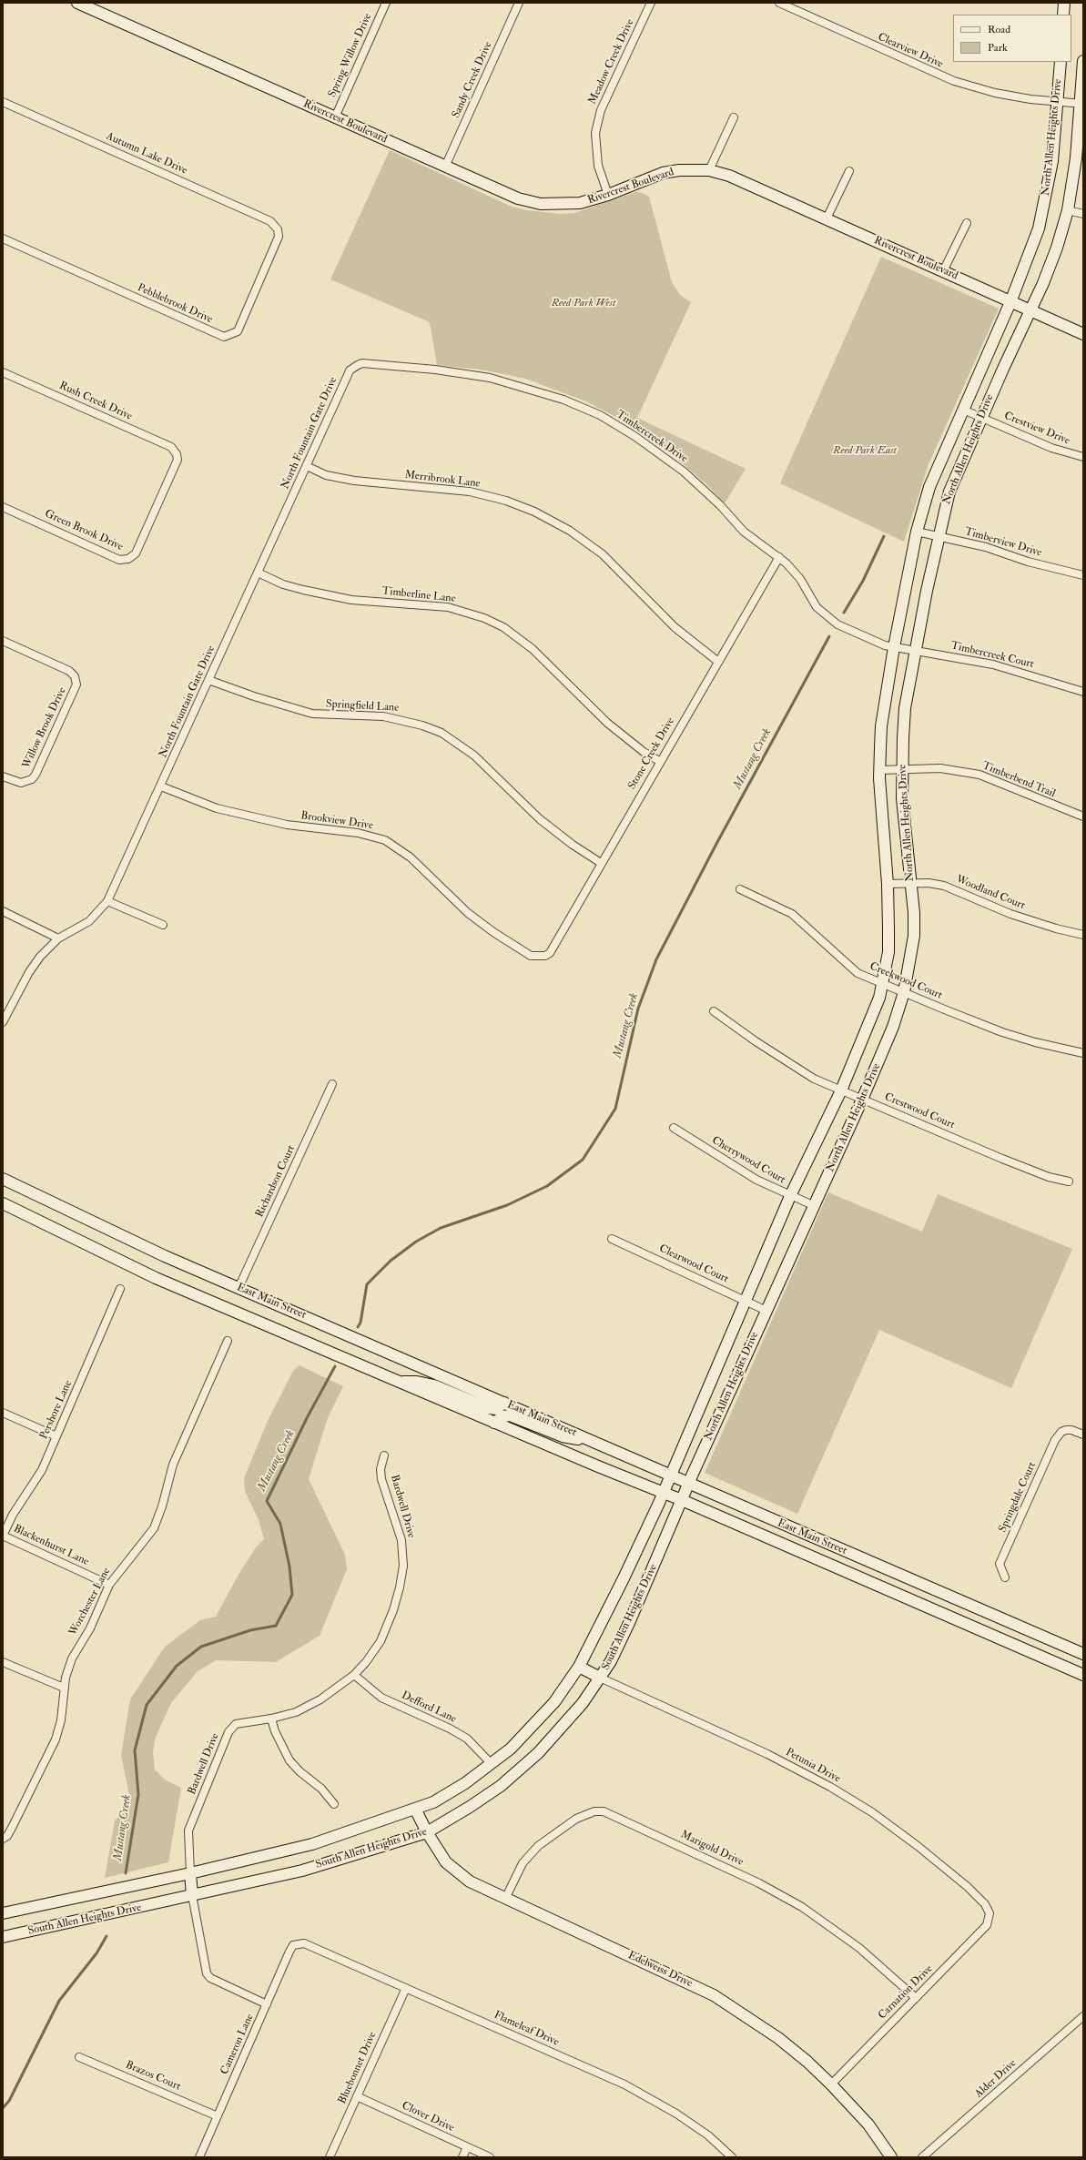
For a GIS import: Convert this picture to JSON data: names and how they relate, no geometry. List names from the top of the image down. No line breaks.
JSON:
{"streets":{"main road":["Rivercrest Boulevard","North Allen Heights Drive","East Main Street","South Allen Heights Drive","Edelweiss Drive"],"street":["Clearview Drive","Spring Willow Drive","Meadow Creek Drive","Sandy Creek Drive","Autumn Lake Drive","Pebblebrook Drive","Rush Creek Drive","Crestview Drive","North Fountain Gate Drive","Timbercreek Drive","Merribrook Lane","Green Brook Drive","Timberview Drive","Timberline Lane","Timbercreek Court","Springfield Lane","Willow Brook Drive","Stone Creek Drive","Timberbend Trail","Brookview Drive","Woodland Court","Creekwood Court","Crestwood Court","Cherrywood Court","Richardson Court","Clearwood Court","Pershore Lane","Springdale Court","Bardwell Drive","Blackenhurst Lane","Worchester Lane","Defford Lane","Petunia Drive","Marigold Drive","Carnation Drive","Flameleaf Drive","Cameron Lane","Bluebonnet Drive","Brazos Court","Alder Drive","Clover Drive"]},"crossings":[["Clearview Drive","North Allen Heights Drive"],["Spring Willow Drive","Rivercrest Boulevard"],["Meadow Creek Drive","Rivercrest Boulevard"],["Sandy Creek Drive","Rivercrest Boulevard"],["Rivercrest Boulevard","North Allen Heights Drive"],["North Allen Heights Drive","Crestview Drive"],["North Allen Heights Drive","Timbercreek Drive"],["North Allen Heights Drive","Timberview Drive"],["North Allen Heights Drive","Timbercreek Court"],["North Allen Heights Drive","Timberbend Trail"],["North Allen Heights Drive","Woodland Court"],["North Allen Heights Drive","Creekwood Court"],["North Allen Heights Drive","Crestwood Court"],["North Allen Heights Drive","Cherrywood Court"],["North Allen Heights Drive","Clearwood Court"],["North Allen Heights Drive","East Main Street"],["North Allen Heights Drive","South Allen Heights Drive"],["Autumn Lake Drive","Pebblebrook Drive"],["Rush Creek Drive","Green Brook Drive"],["North Fountain Gate Drive","Timbercreek Drive"],["North Fountain Gate Drive","Merribrook Lane"],["North Fountain Gate Drive","Timberline Lane"],["North Fountain Gate Drive","Springfield Lane"],["North Fountain Gate Drive","Brookview Drive"],["Timbercreek Drive","Timbercreek Court"],["Timbercreek Drive","Stone Creek Drive"],["Merribrook Lane","Stone Creek Drive"],["Timberline Lane","Stone Creek Drive"],["Springfield Lane","Stone Creek Drive"],["Stone Creek Drive","Brookview Drive"],["Richardson Court","East Main Street"],["East Main Street","South Allen Heights Drive"],["Pershore Lane","Blackenhurst Lane"],["Bardwell Drive","South Allen Heights Drive"],["Bardwell Drive","Defford Lane"],["Blackenhurst Lane","Worchester Lane"],["South Allen Heights Drive","Defford Lane"],["South Allen Heights Drive","Petunia Drive"],["South Allen Heights Drive","Edelweiss Drive"],["Petunia Drive","Carnation Drive"],["Marigold Drive","Edelweiss Drive"],["Marigold Drive","Carnation Drive"],["Edelweiss Drive","Carnation Drive"],["Flameleaf Drive","Cameron Lane"],["Flameleaf Drive","Bluebonnet Drive"],["Cameron Lane","Brazos Court"],["Bluebonnet Drive","Clover Drive"]],"water":["Mustang Creek"],"parks":["Reed Park West","Reed Park East"],"legend":["Road","Park"]}
